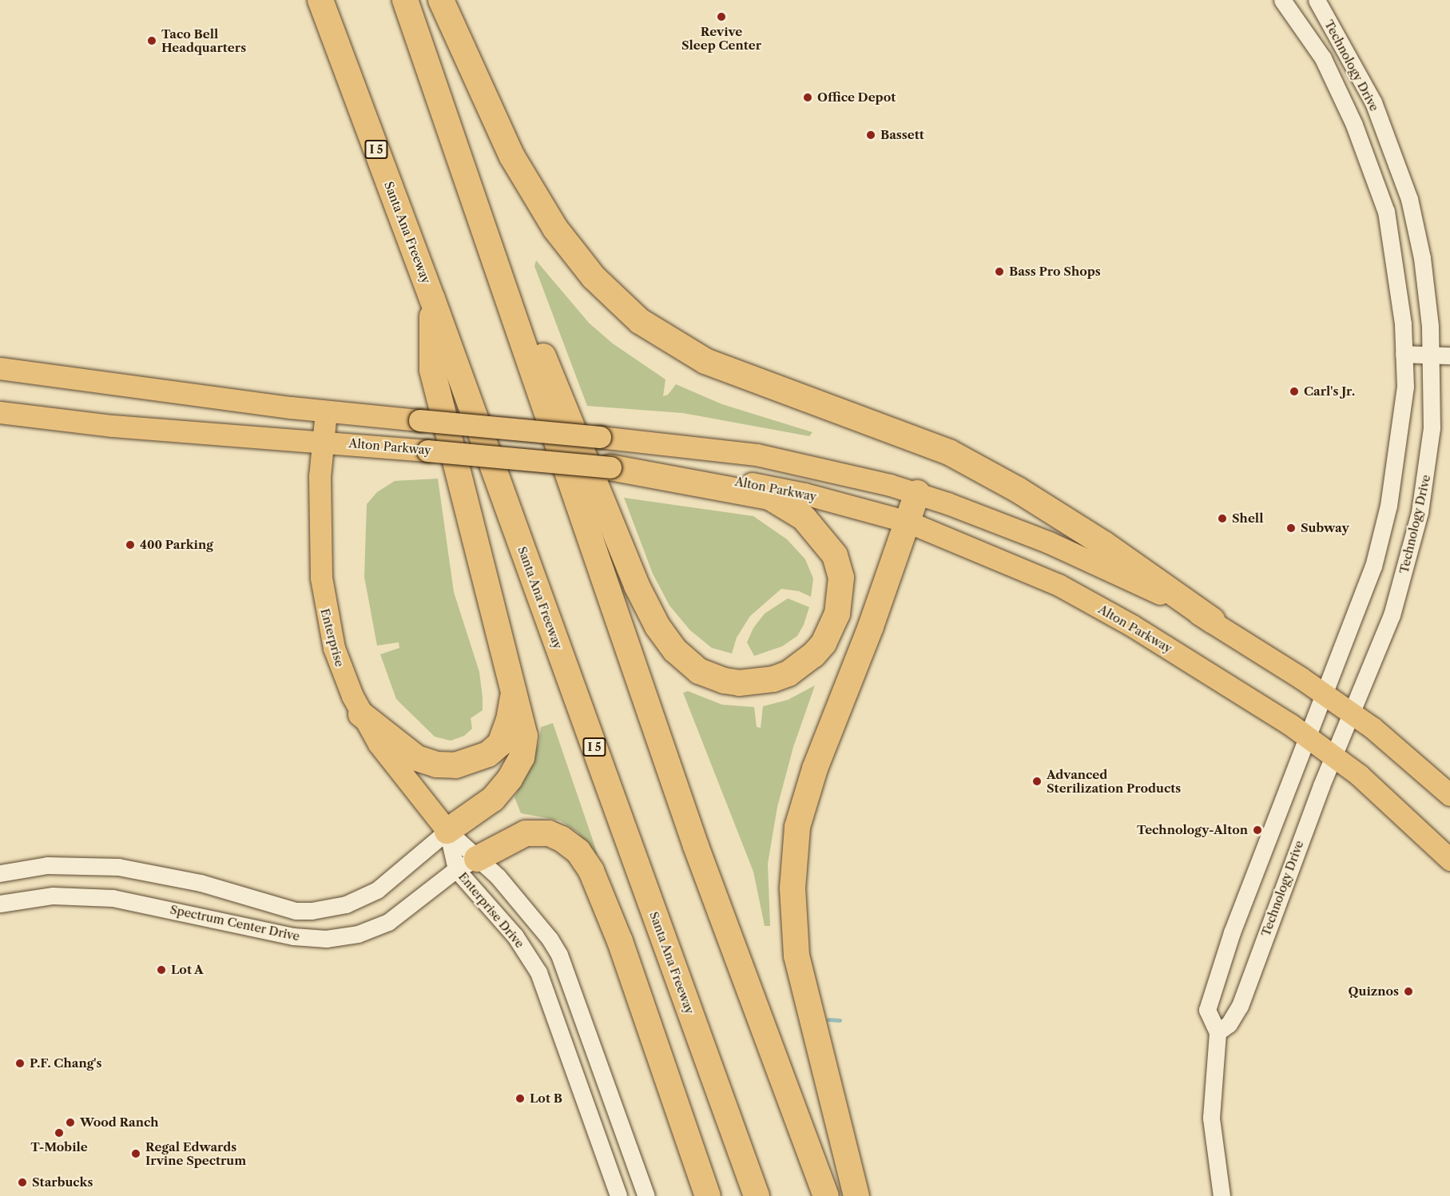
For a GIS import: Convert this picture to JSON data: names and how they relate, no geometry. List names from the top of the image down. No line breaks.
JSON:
{"streets":{"highway":["I 5","Santa Ana Freeway"],"main road":["Alton Parkway","Enterprise"],"street":["Technology Drive","Enterprise Drive","Spectrum Center Drive"]},"crossings":[["Technology Drive","Alton Parkway"],["Alton Parkway","Enterprise"],["Enterprise","Enterprise Drive"],["Enterprise","Spectrum Center Drive"],["Enterprise Drive","Spectrum Center Drive"]],"places":["Revive Sleep Center","Taco Bell Headquarters","Office Depot","Bassett","Bass Pro Shops","Carl's Jr.","Shell","Subway","400 Parking","Advanced Sterilization Products","Technology-Alton","Lot A","Quiznos","P.F. Chang's","Lot B","Wood Ranch","T-Mobile","Regal Edwards Irvine Spectrum","Starbucks"]}
